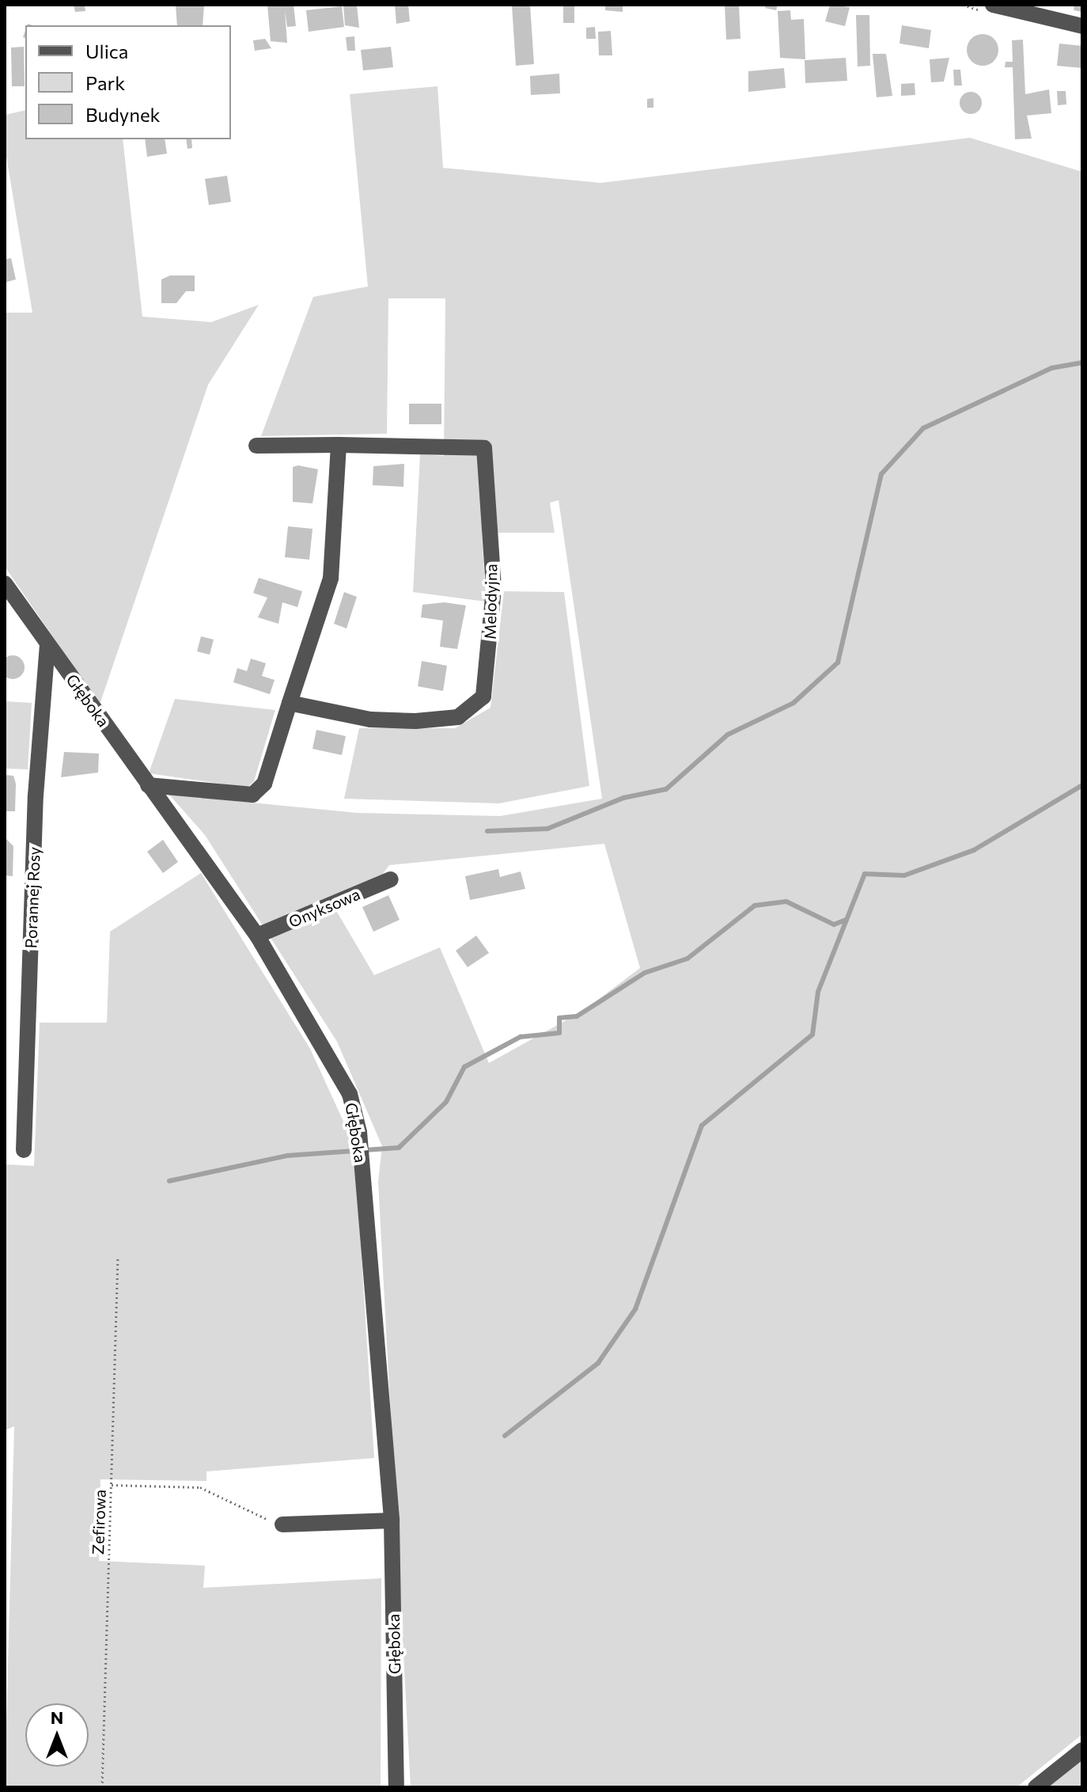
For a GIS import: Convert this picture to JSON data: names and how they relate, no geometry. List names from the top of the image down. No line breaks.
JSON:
{"streets":{"street":["Melodyjna","Głęboka","Porannej Rosy","Onyksowa"],"path":["Zefirowa"]},"crossings":[["Głęboka","Porannej Rosy"],["Głęboka","Onyksowa"]],"legend":["Ulica","Park","Budynek"],"north":"top"}
